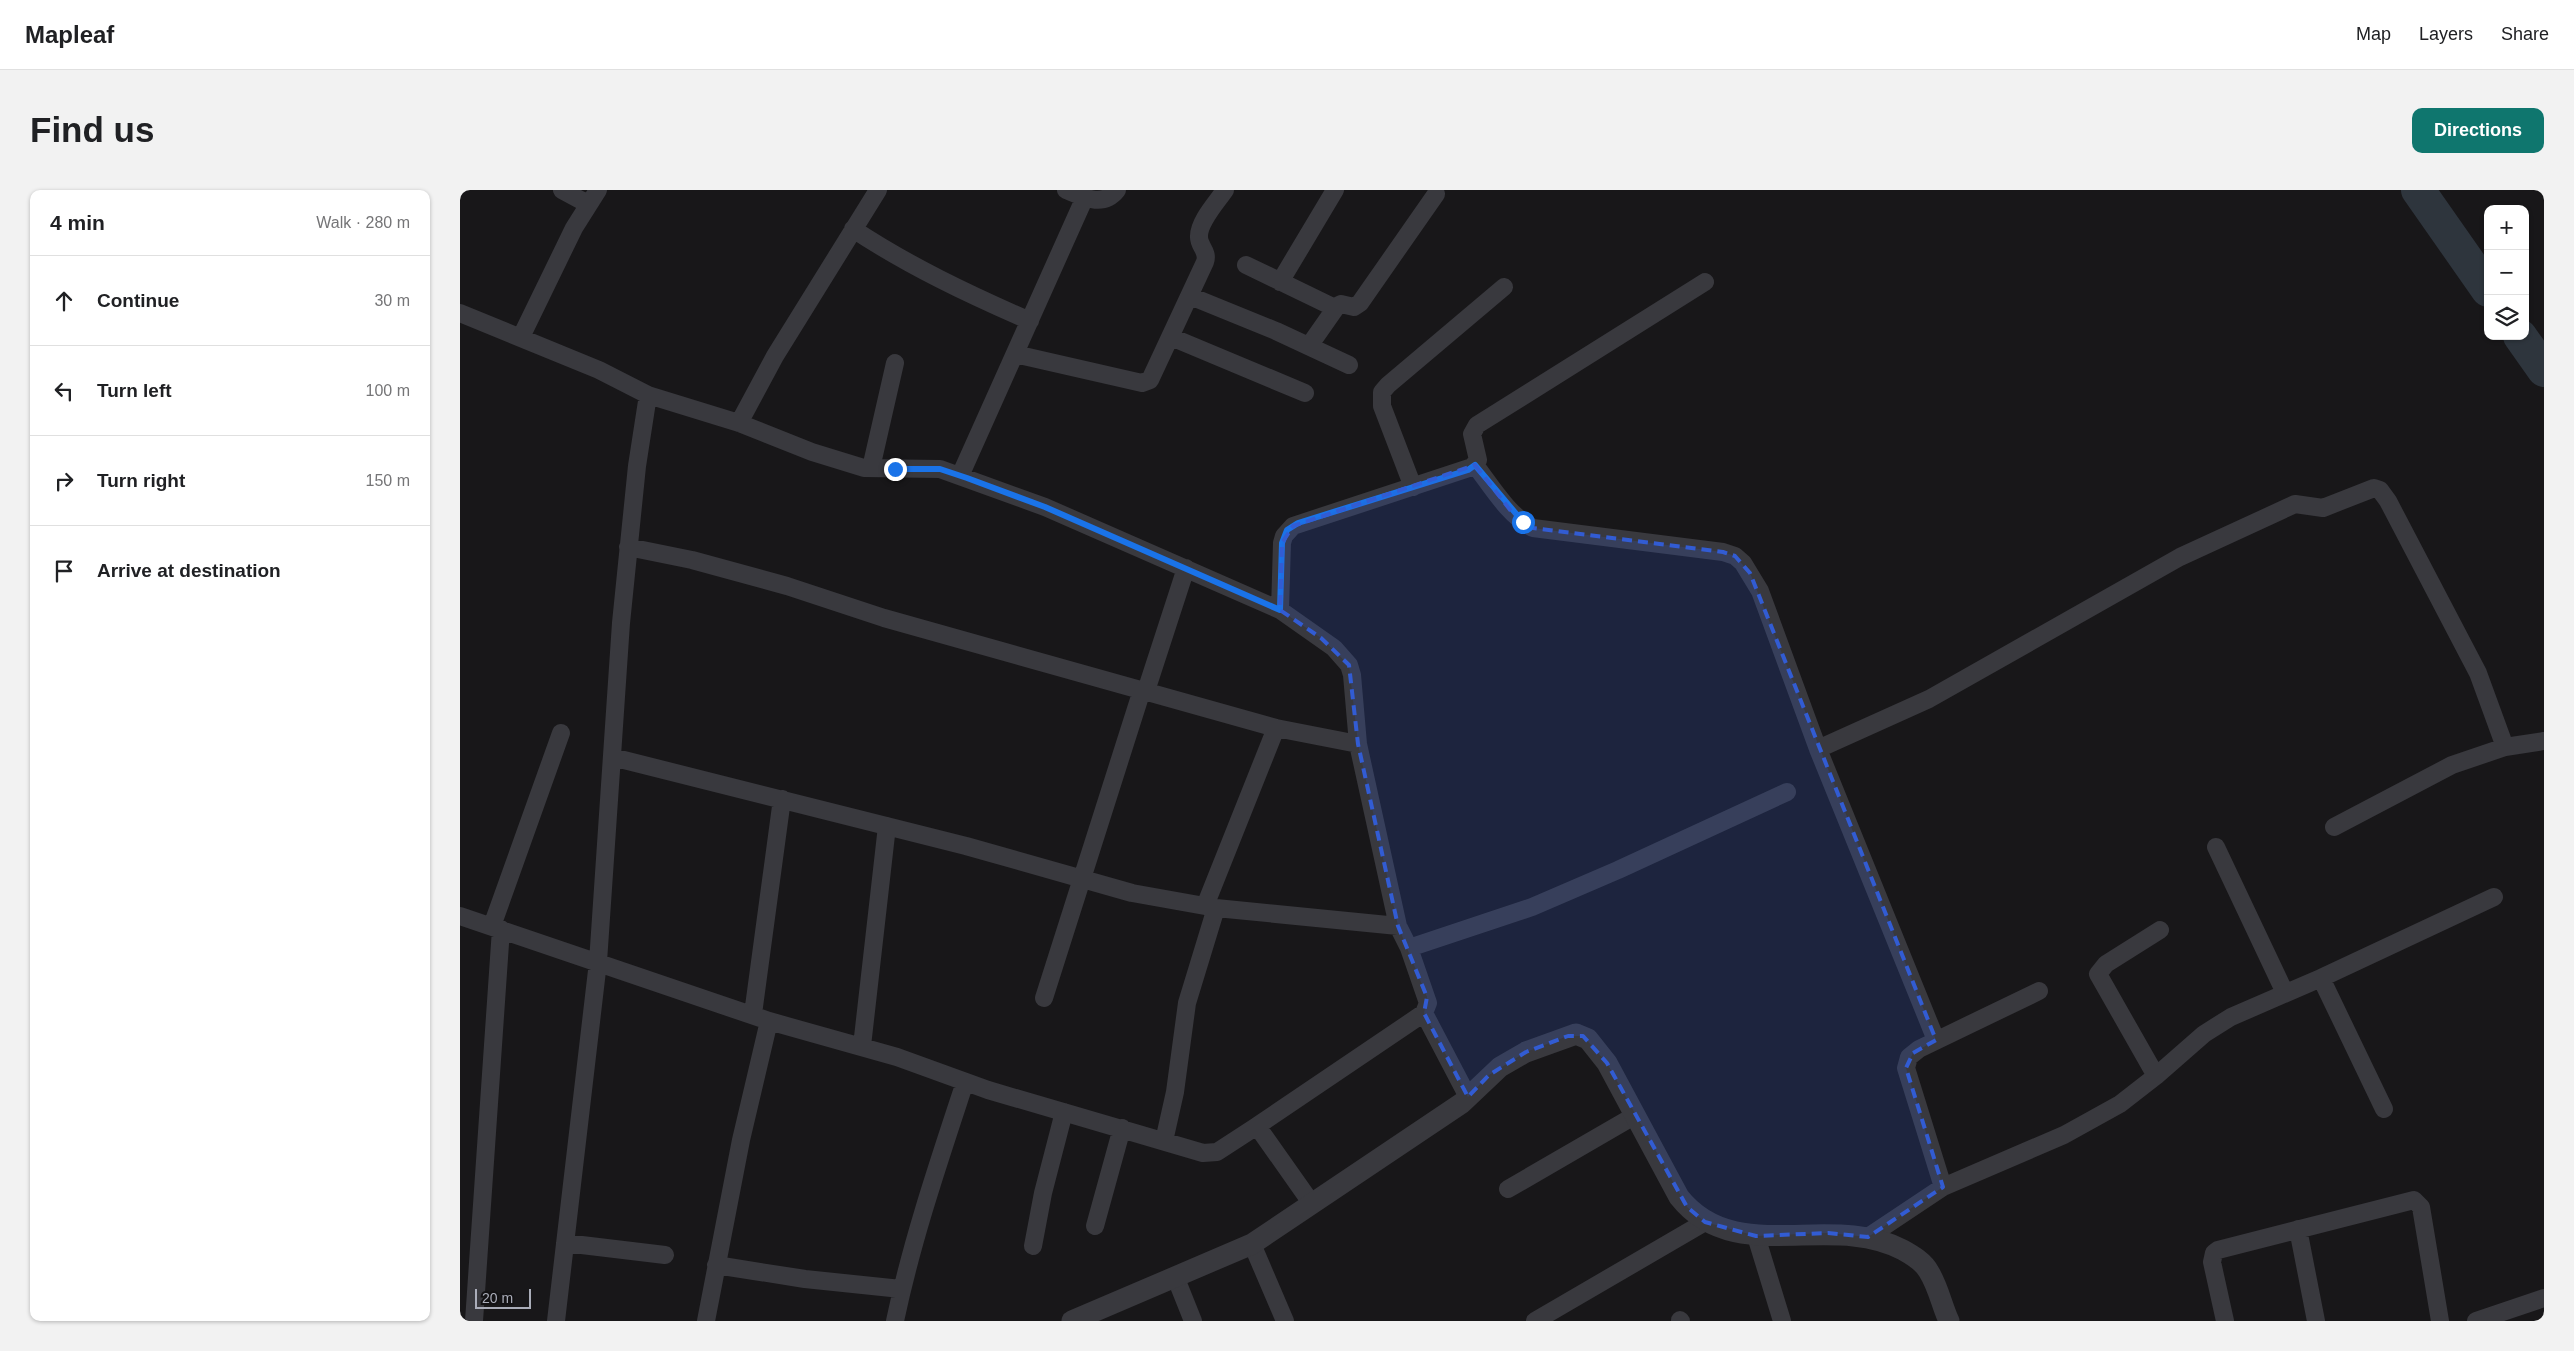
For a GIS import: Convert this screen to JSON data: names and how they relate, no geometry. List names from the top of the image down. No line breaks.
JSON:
{"scale_bar":"20 m","page":{"header":"Mapleaf","nav":["Map","Layers","Share"],"buttons":"Directions","title":"Find us","heading":["4 min","Walk · 280 m"],"map_buttons":["+","−"],"list":[["Continue","30 m"],["Turn left","100 m"],["Turn right","150 m"],"Arrive at destination"],"scale":"20 m"}}
